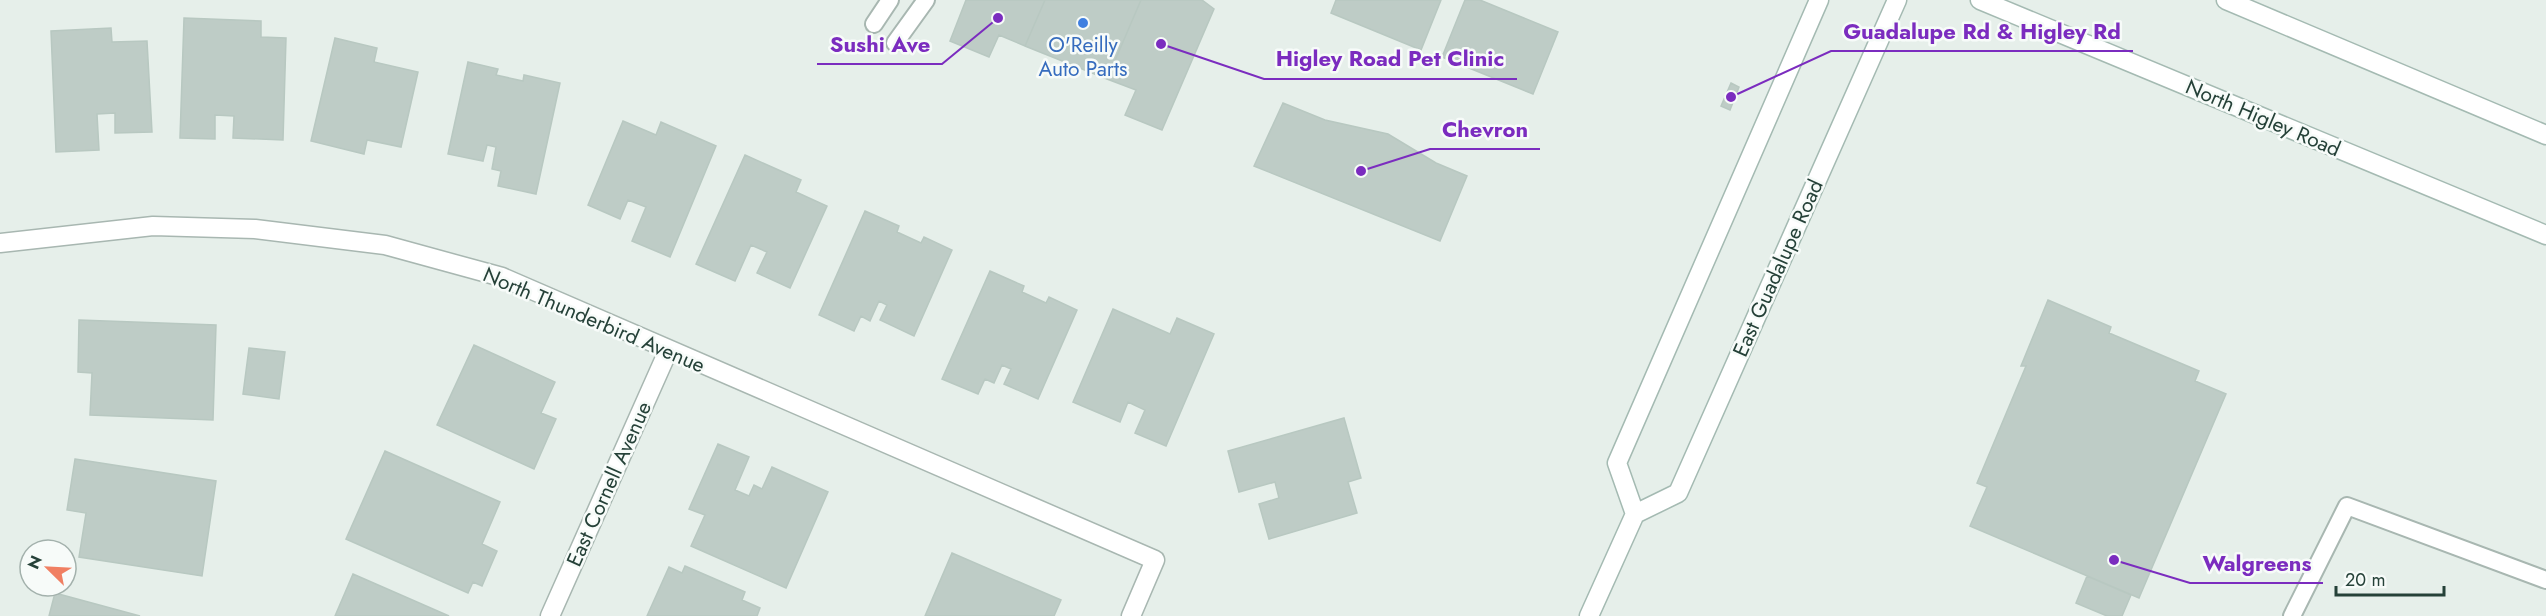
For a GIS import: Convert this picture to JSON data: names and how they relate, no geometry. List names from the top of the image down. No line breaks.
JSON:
{"streets":{"main road":["North Higley Road","East Guadalupe Road","North Thunderbird Avenue","East Cornell Avenue"]},"crossings":[["North Thunderbird Avenue","East Cornell Avenue"]],"places":["Sushi Ave","O'Reilly Auto Parts","Higley Road Pet Clinic","Guadalupe Rd & Higley Rd","Chevron","Walgreens"],"scale_bar":"20 m","north":"top left"}
